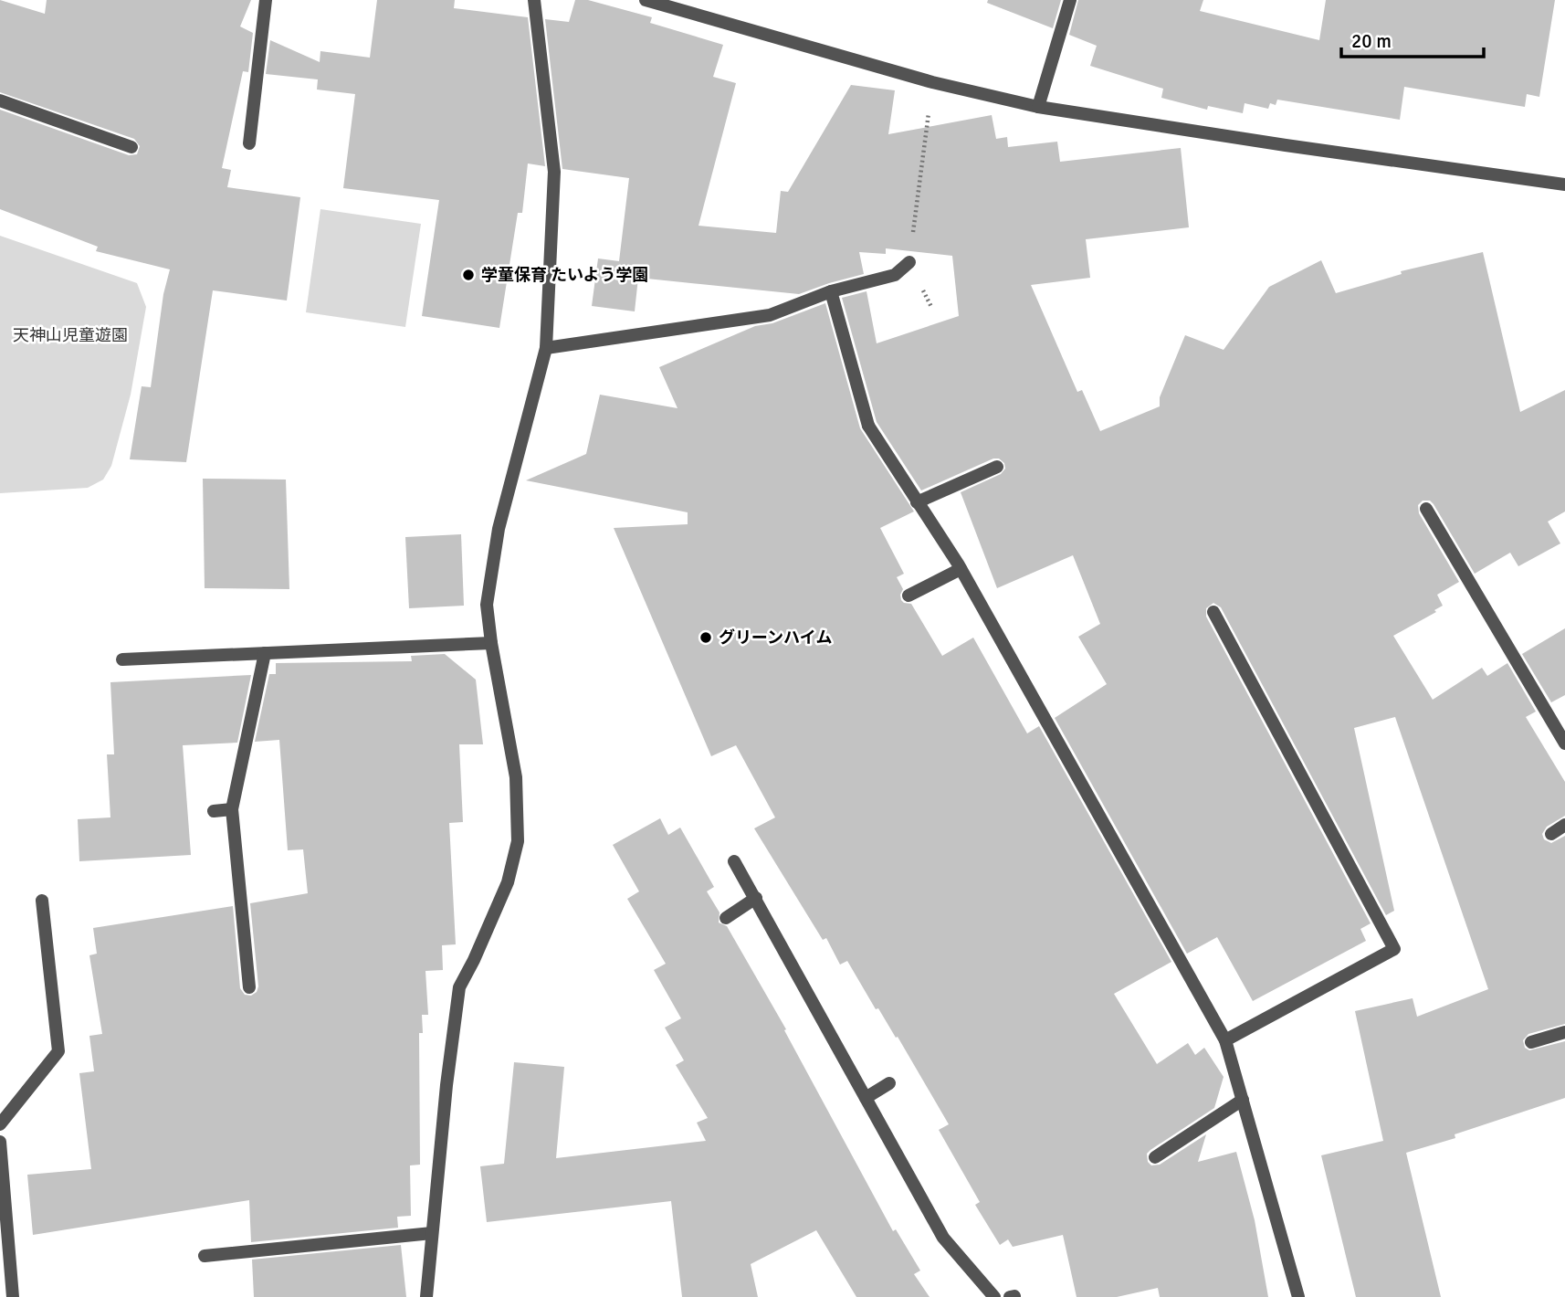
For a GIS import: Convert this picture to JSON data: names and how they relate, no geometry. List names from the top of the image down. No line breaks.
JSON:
{"parks":["天神山児童遊園"],"places":["学童保育 たいよう学園","グリーンハイム"],"scale_bar":"20 m"}
